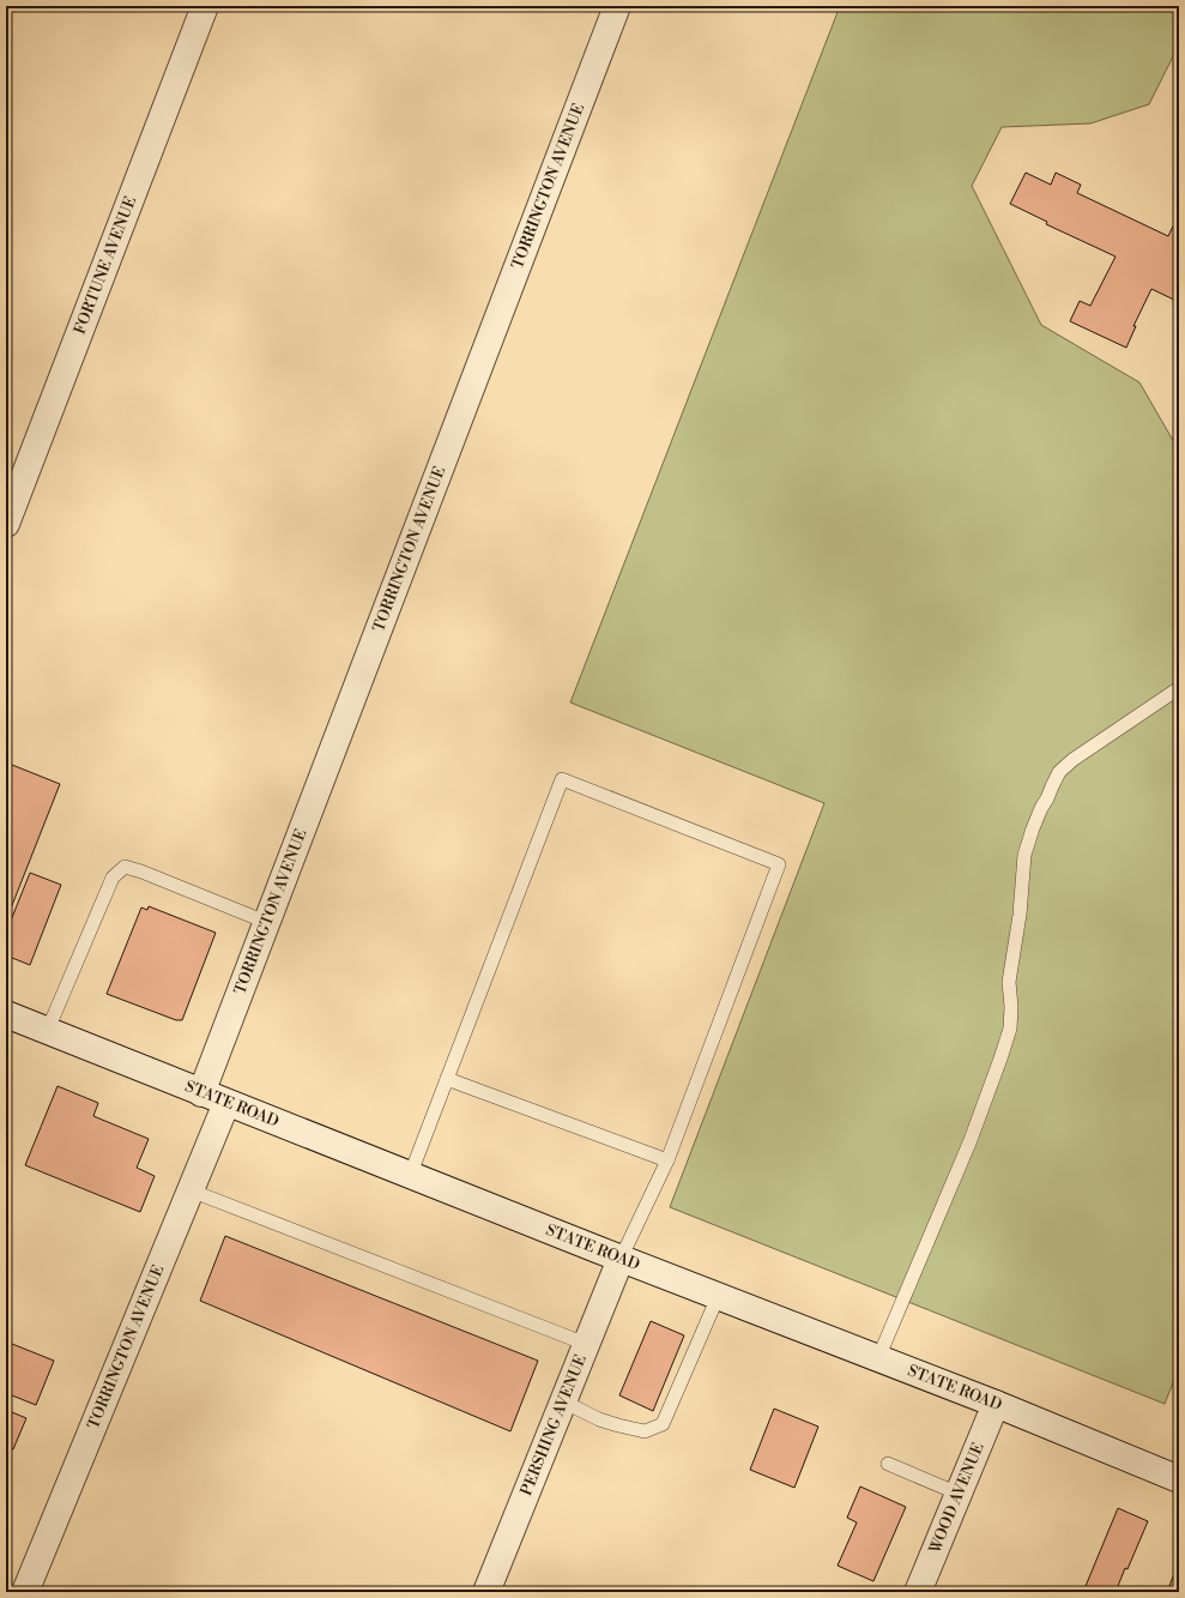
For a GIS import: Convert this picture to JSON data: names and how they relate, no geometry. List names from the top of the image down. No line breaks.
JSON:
{"streets":{"street":["TORRINGTON AVENUE","FORTUNE AVENUE","STATE ROAD","PERSHING AVENUE","WOOD AVENUE"]},"crossings":[["TORRINGTON AVENUE","STATE ROAD"],["STATE ROAD","PERSHING AVENUE"],["STATE ROAD","WOOD AVENUE"]]}
